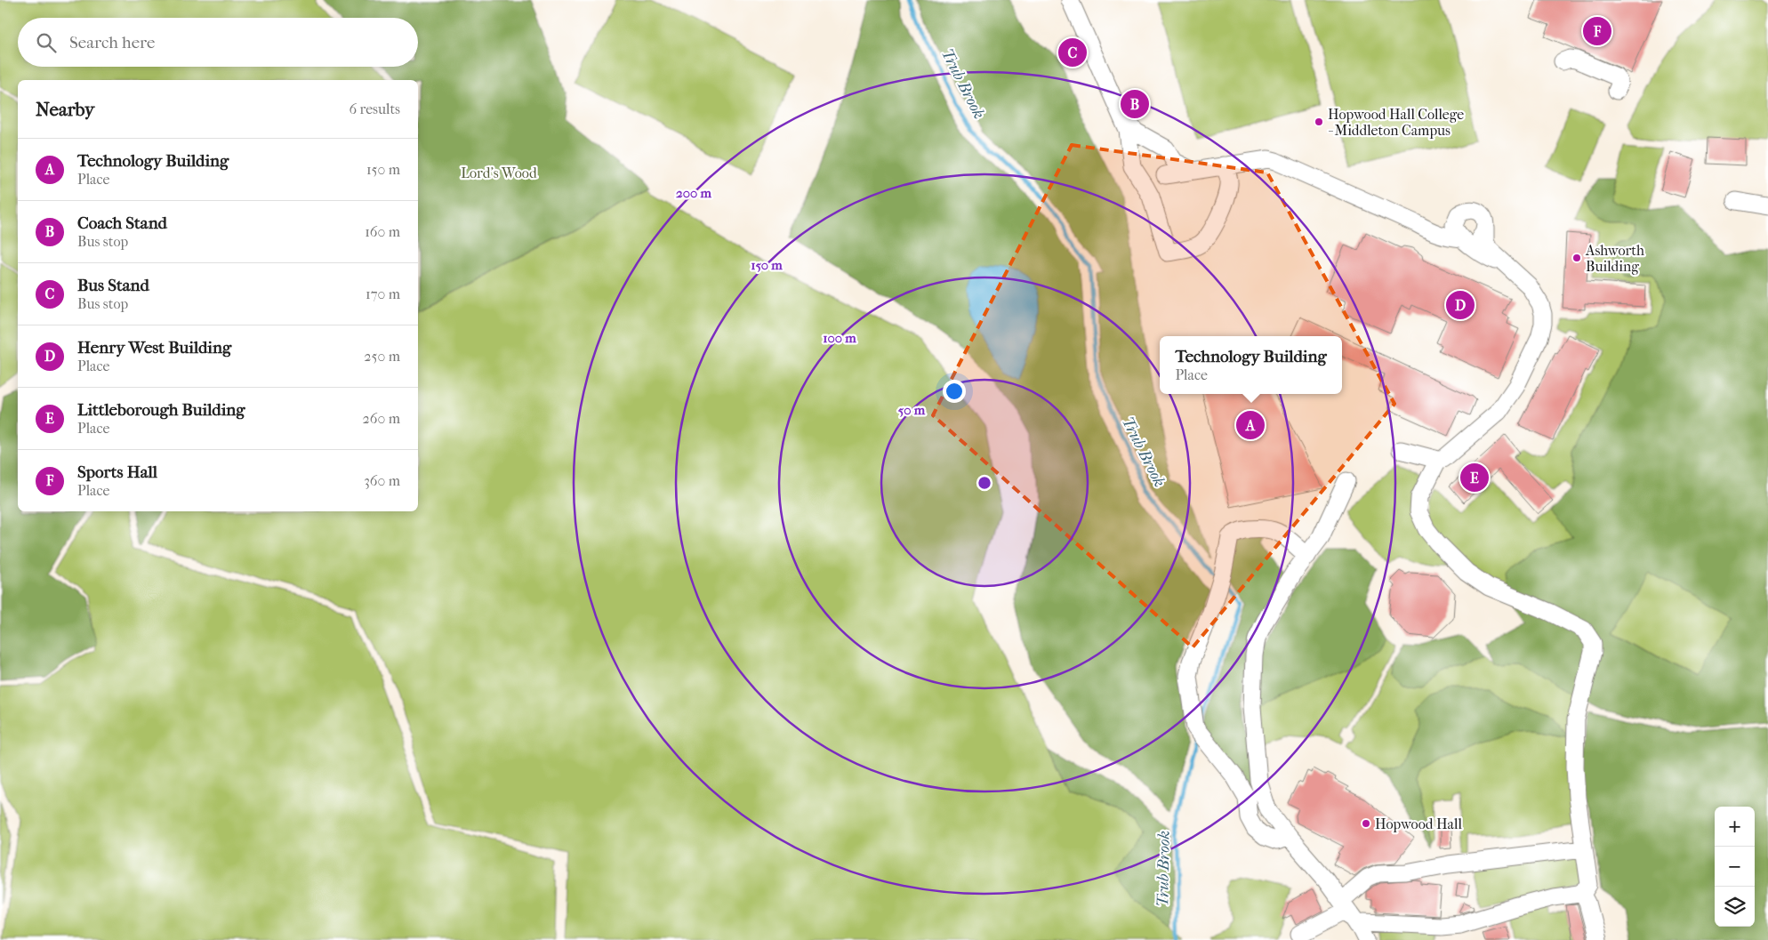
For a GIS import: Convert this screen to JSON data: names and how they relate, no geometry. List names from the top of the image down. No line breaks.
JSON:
{"water":["Trub Brook"],"parks":["Lord's Wood"],"places":["Hopwood Hall College - Middleton Campus","Ashworth Building","Hopwood Hall"],"page":{"pins":["F","C","B","D","A","E"],"search":"Search here","heading":["Nearby","6 results"],"list":[{"mark":"A","name":"Technology Building","note":"Place","value":"150 m"},{"mark":"B","name":"Coach Stand","note":"Bus stop","value":"160 m"},{"mark":"C","name":"Bus Stand","note":"Bus stop","value":"170 m"},{"mark":"D","name":"Henry West Building","note":"Place","value":"250 m"},{"mark":"E","name":"Littleborough Building","note":"Place","value":"260 m"},{"mark":"F","name":"Sports Hall","note":"Place","value":"360 m"}],"popup":["Technology Building","Place"],"map_buttons":["+","−"]},"rings":["200 m","150 m","100 m","50 m"]}
